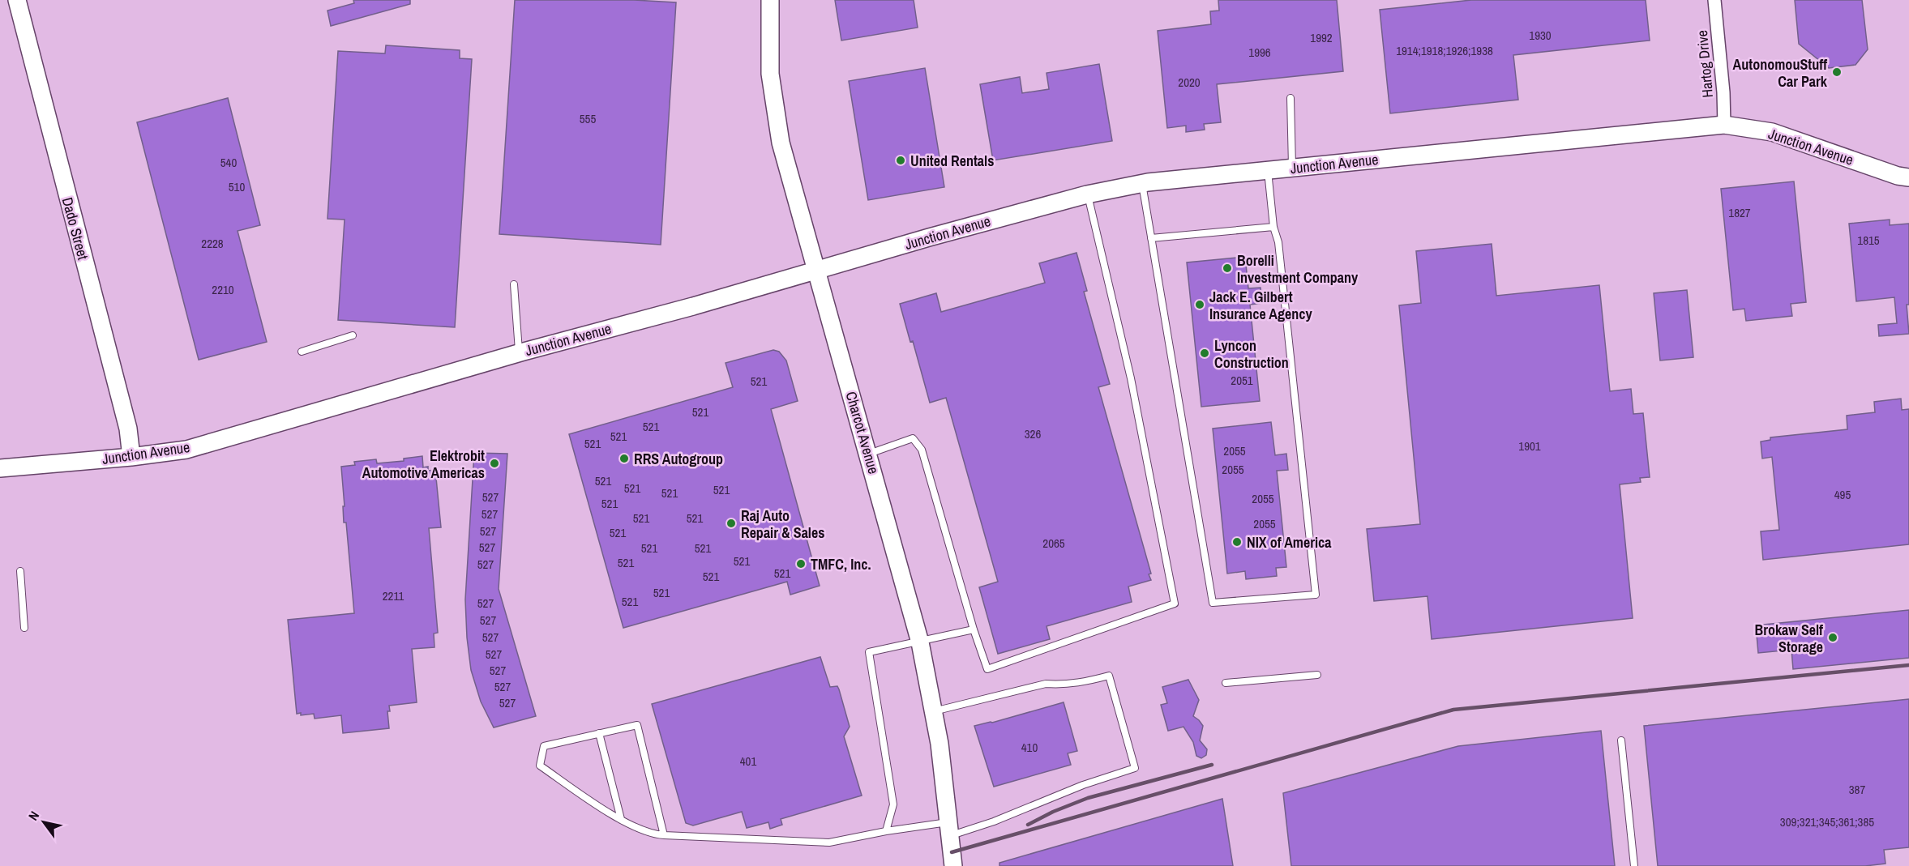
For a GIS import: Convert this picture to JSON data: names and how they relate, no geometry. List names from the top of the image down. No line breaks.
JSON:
{"streets":{"street":["Hartog Drive","Junction Avenue","Dado Street","Charcot Avenue"]},"crossings":[["Hartog Drive","Junction Avenue"],["Junction Avenue","Dado Street"],["Junction Avenue","Charcot Avenue"]],"places":["AutonomouStuff Car Park","United Rentals","Borelli Investment Company","Jack E. Gilbert Insurance Agency","Lyncon Construction","RRS Autogroup","Elektrobit Automotive Americas","Raj Auto Repair & Sales","NIX of America","TMFC, Inc.","Brokaw Self Storage"],"house_numbers":["1930","1992","1914;1918;1926;1938","1996","2020","555","540","510","1827","1815","2228","2210","2051","521","521","521","326","521","521","1901","2055","2055","521","521","521","521","495","527","2055","521","527","521","521","2055","527","521","2065","527","521","521","521","521","527","521","521","521","2211","521","527","527","527","527","527","527","527","410","401","387","309;321;345;361;385"],"north":"top left"}
